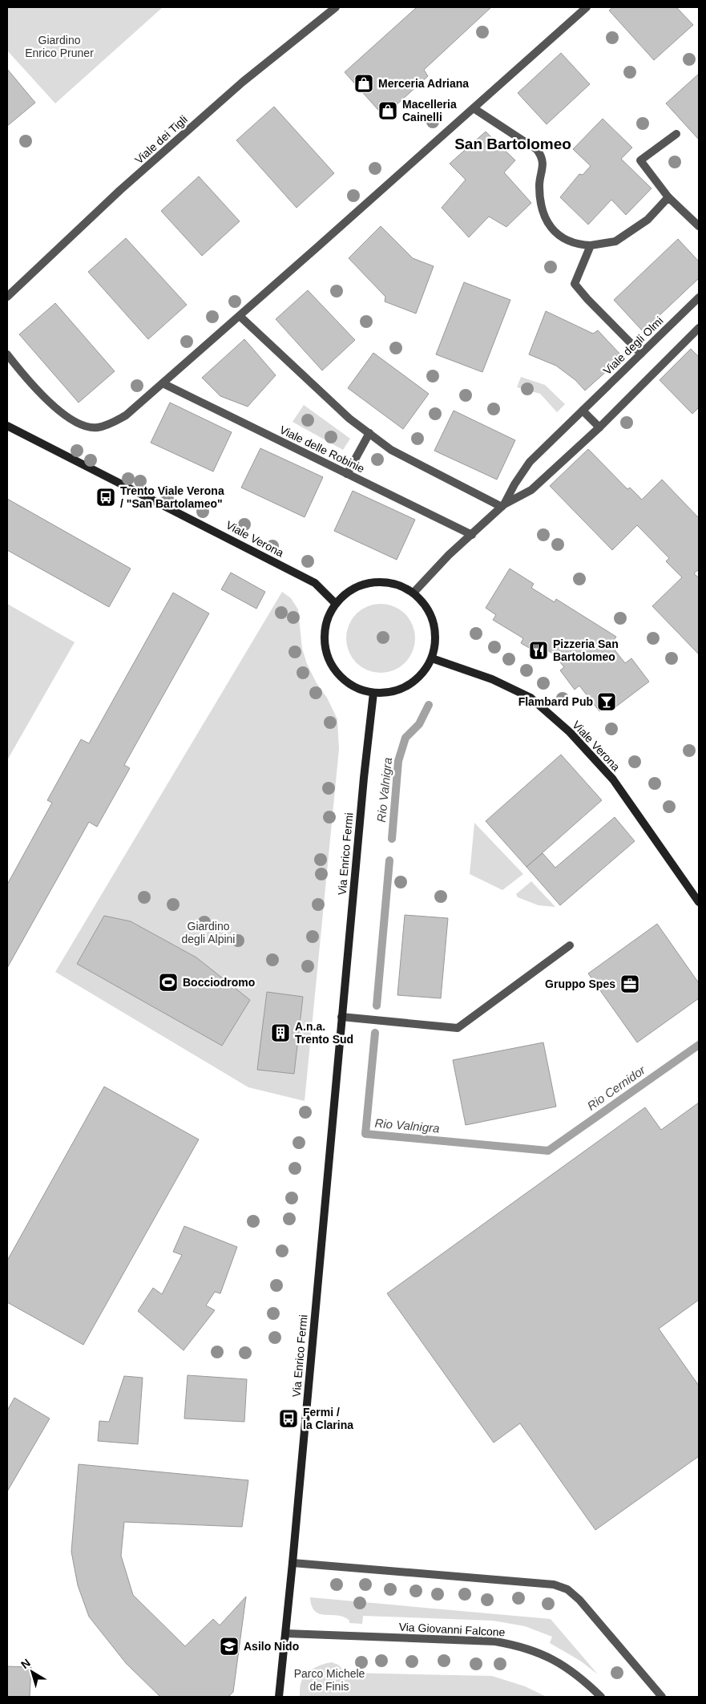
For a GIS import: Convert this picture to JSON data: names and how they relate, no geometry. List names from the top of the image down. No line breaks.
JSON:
{"streets":{"main road":["Viale Verona","Via Enrico Fermi"],"street":["Viale dei Tigli","Viale degli Olmi","Viale delle Robinie","Via Giovanni Falcone"]},"crossings":[["Viale degli Olmi","Viale delle Robinie"],["Viale degli Olmi","Viale Verona"],["Viale degli Olmi","Via Enrico Fermi"],["Viale Verona","Via Enrico Fermi"],["Via Enrico Fermi","Via Giovanni Falcone"]],"districts":["San Bartolomeo"],"water":["Rio Valnigra","Rio Cernidor"],"parks":["Giardino Enrico Pruner","Giardino degli Alpini","Parco Michele de Finis"],"places":{"shop":["Merceria Adriana","Macelleria Cainelli"],"bus stop":["Trento Viale Verona / \"San Bartolameo\"","Fermi / la Clarina"],"restaurant":["Pizzeria San Bartolomeo"],"bar":["Flambard Pub"],"sports":["Bocciodromo"],"office":["Gruppo Spes"],"building":["A.n.a. Trento Sud"],"school or university":["Asilo Nido"]},"north":"top left"}
